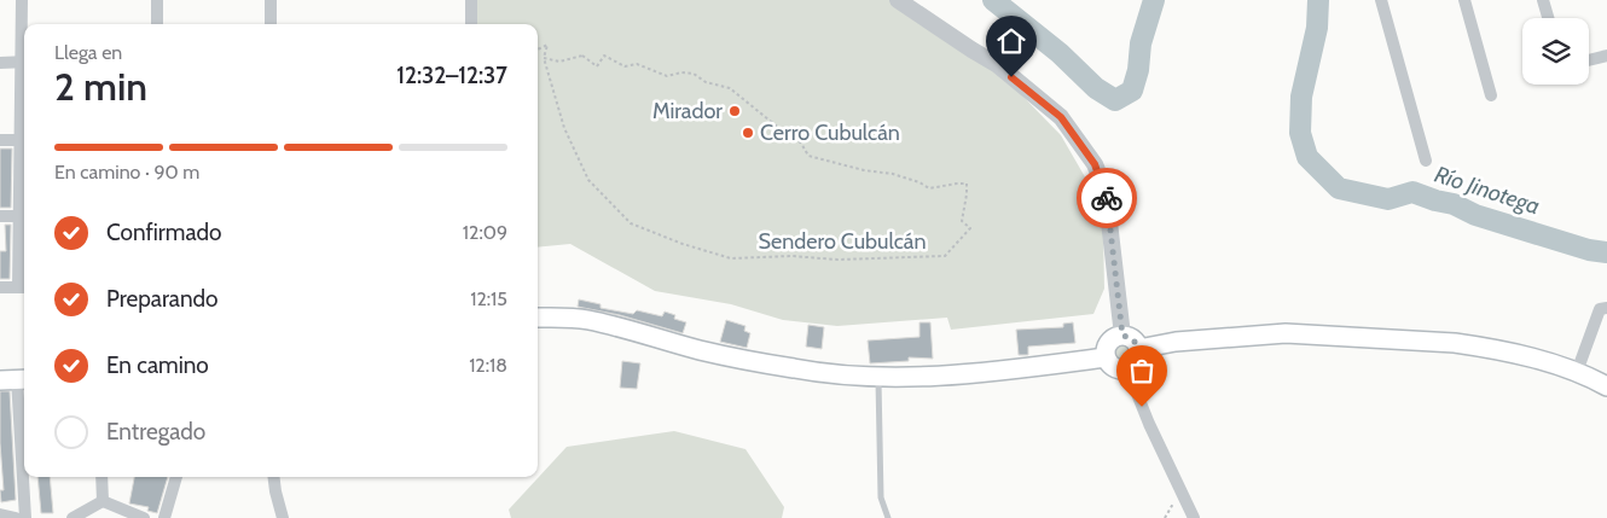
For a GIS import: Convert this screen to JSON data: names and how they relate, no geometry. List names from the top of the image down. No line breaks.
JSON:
{"streets":{"path":["Sendero Cubulcán"]},"water":["Río Jinotega"],"places":["Mirador","Cerro Cubulcán"],"page":{"heading":["2 min","Llega en","12:32–12:37"],"bar":"En camino · 90 m","list":[["Confirmado","12:09"],["Preparando","12:15"],["En camino","12:18"],"Entregado"]}}
